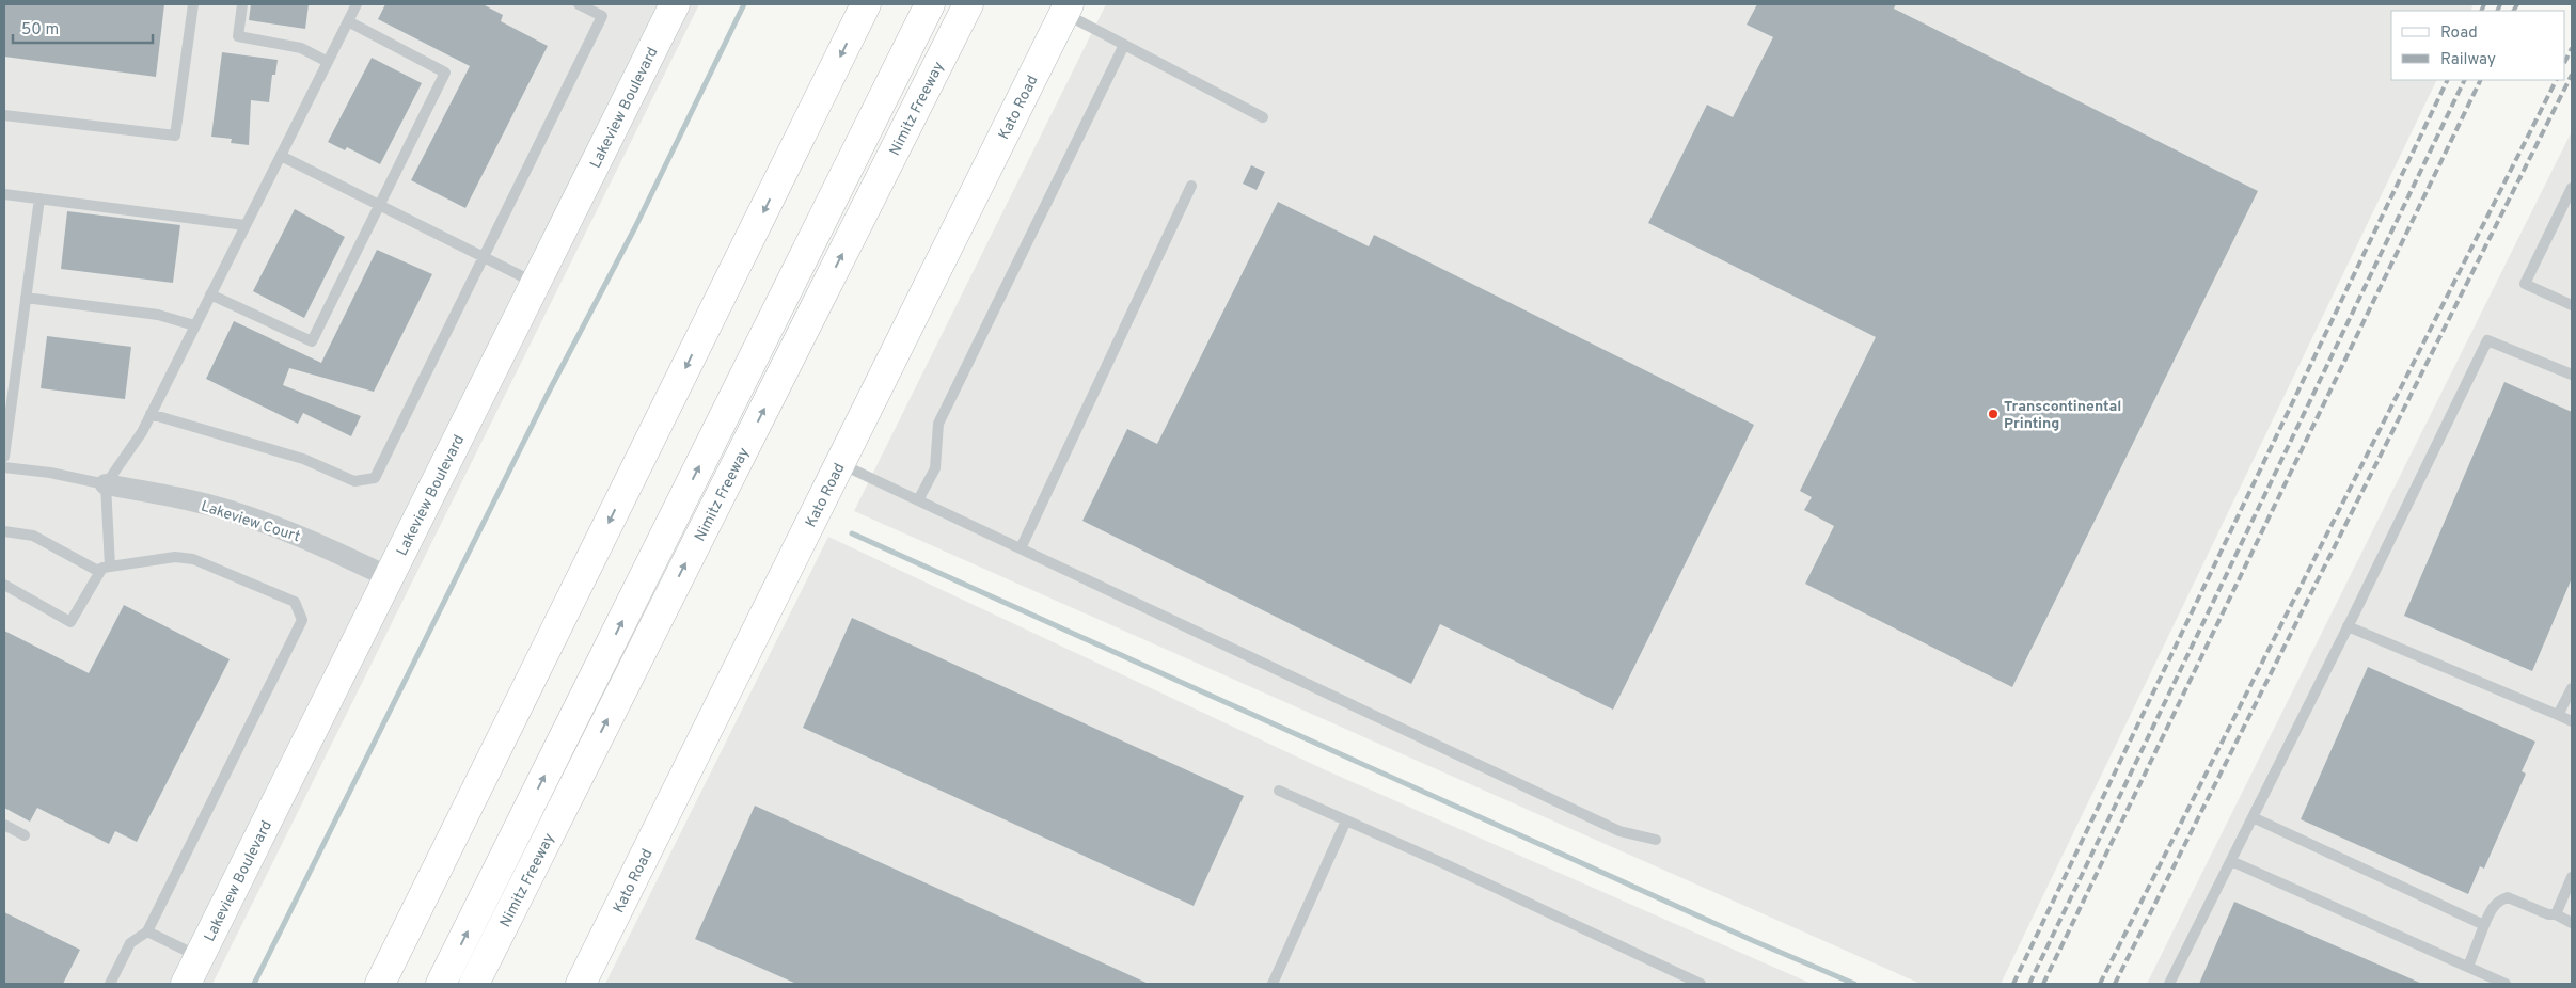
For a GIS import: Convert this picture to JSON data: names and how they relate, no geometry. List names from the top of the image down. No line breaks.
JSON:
{"streets":{"main road":["Kato Road","Lakeview Boulevard","Nimitz Freeway"],"street":["Lakeview Court"]},"crossings":[["Lakeview Boulevard","Lakeview Court"]],"places":["Transcontinental Printing"],"legend":["Road","Railway"],"scale_bar":"50 m"}
